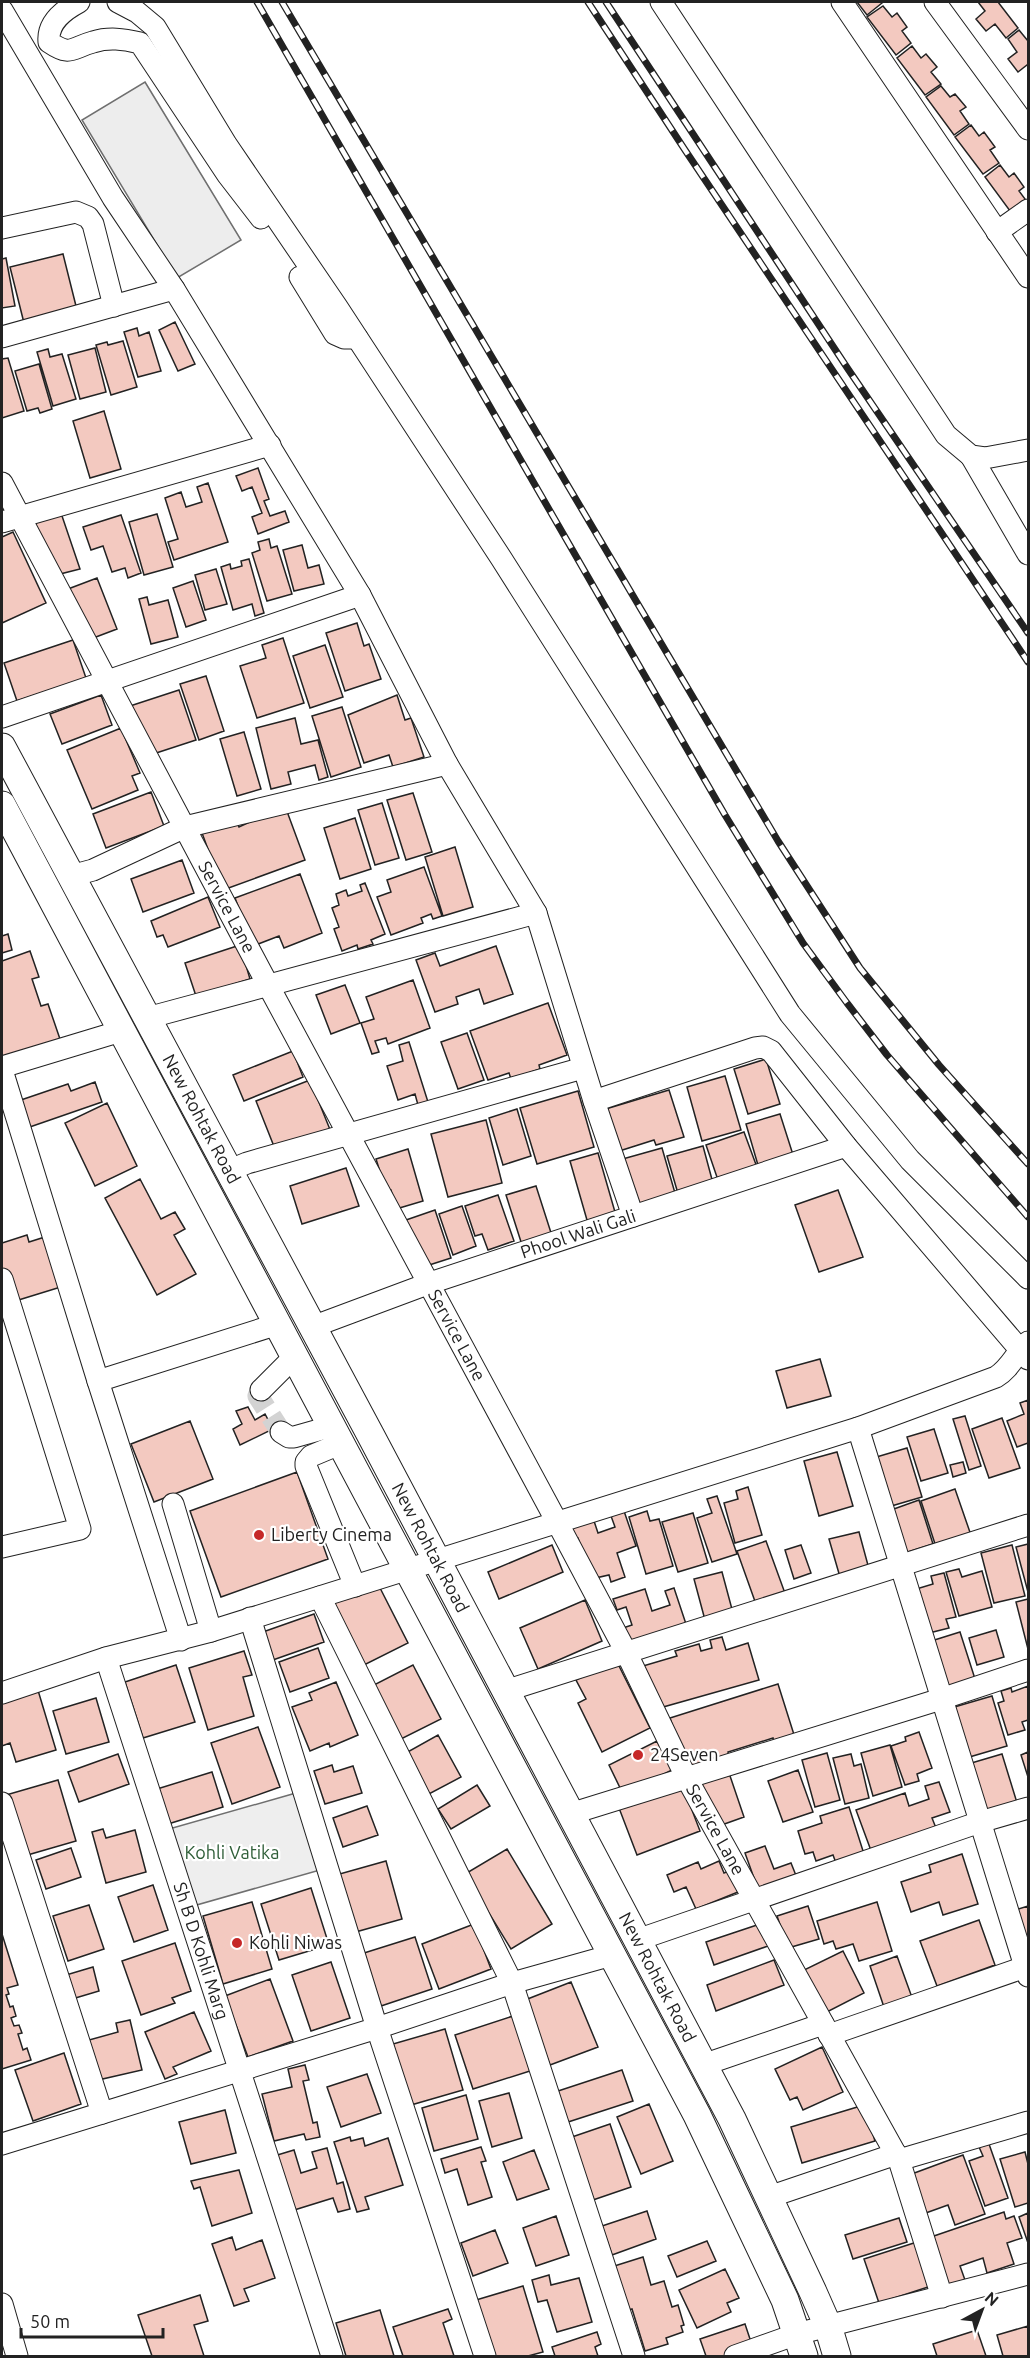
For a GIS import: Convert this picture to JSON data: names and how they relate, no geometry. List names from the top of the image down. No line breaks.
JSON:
{"streets":{"main road":["New Rohtak Road"],"street":["Service Lane","Phool Wali Gali","Sh B D Kohli Marg"]},"crossings":[["Service Lane","Phool Wali Gali"],["New Rohtak Road","Phool Wali Gali"]],"parks":["Kohli Vatika"],"places":["Liberty Cinema","24Seven","Kohli Niwas"],"scale_bar":"50 m","north":"top right"}
